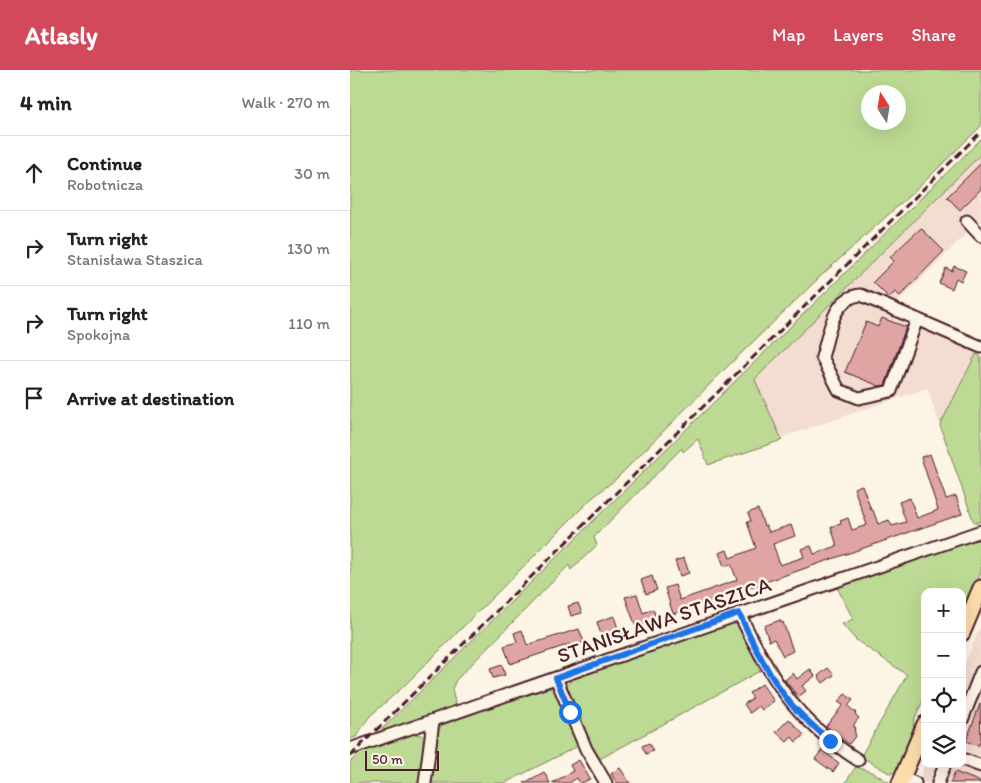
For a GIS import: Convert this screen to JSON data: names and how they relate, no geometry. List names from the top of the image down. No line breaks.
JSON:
{"streets":{"street":["STANISŁAWA STASZICA"]},"scale_bar":"50 m","north":"top","page":{"header":"Atlasly","nav":["Map","Layers","Share"],"heading":["4 min","Walk · 270 m"],"list":[["Continue","Robotnicza","30 m"],["Turn right","Stanisława Staszica","130 m"],["Turn right","Spokojna","110 m"],"Arrive at destination"],"map_buttons":["+","−"],"scale":"50 m"}}
